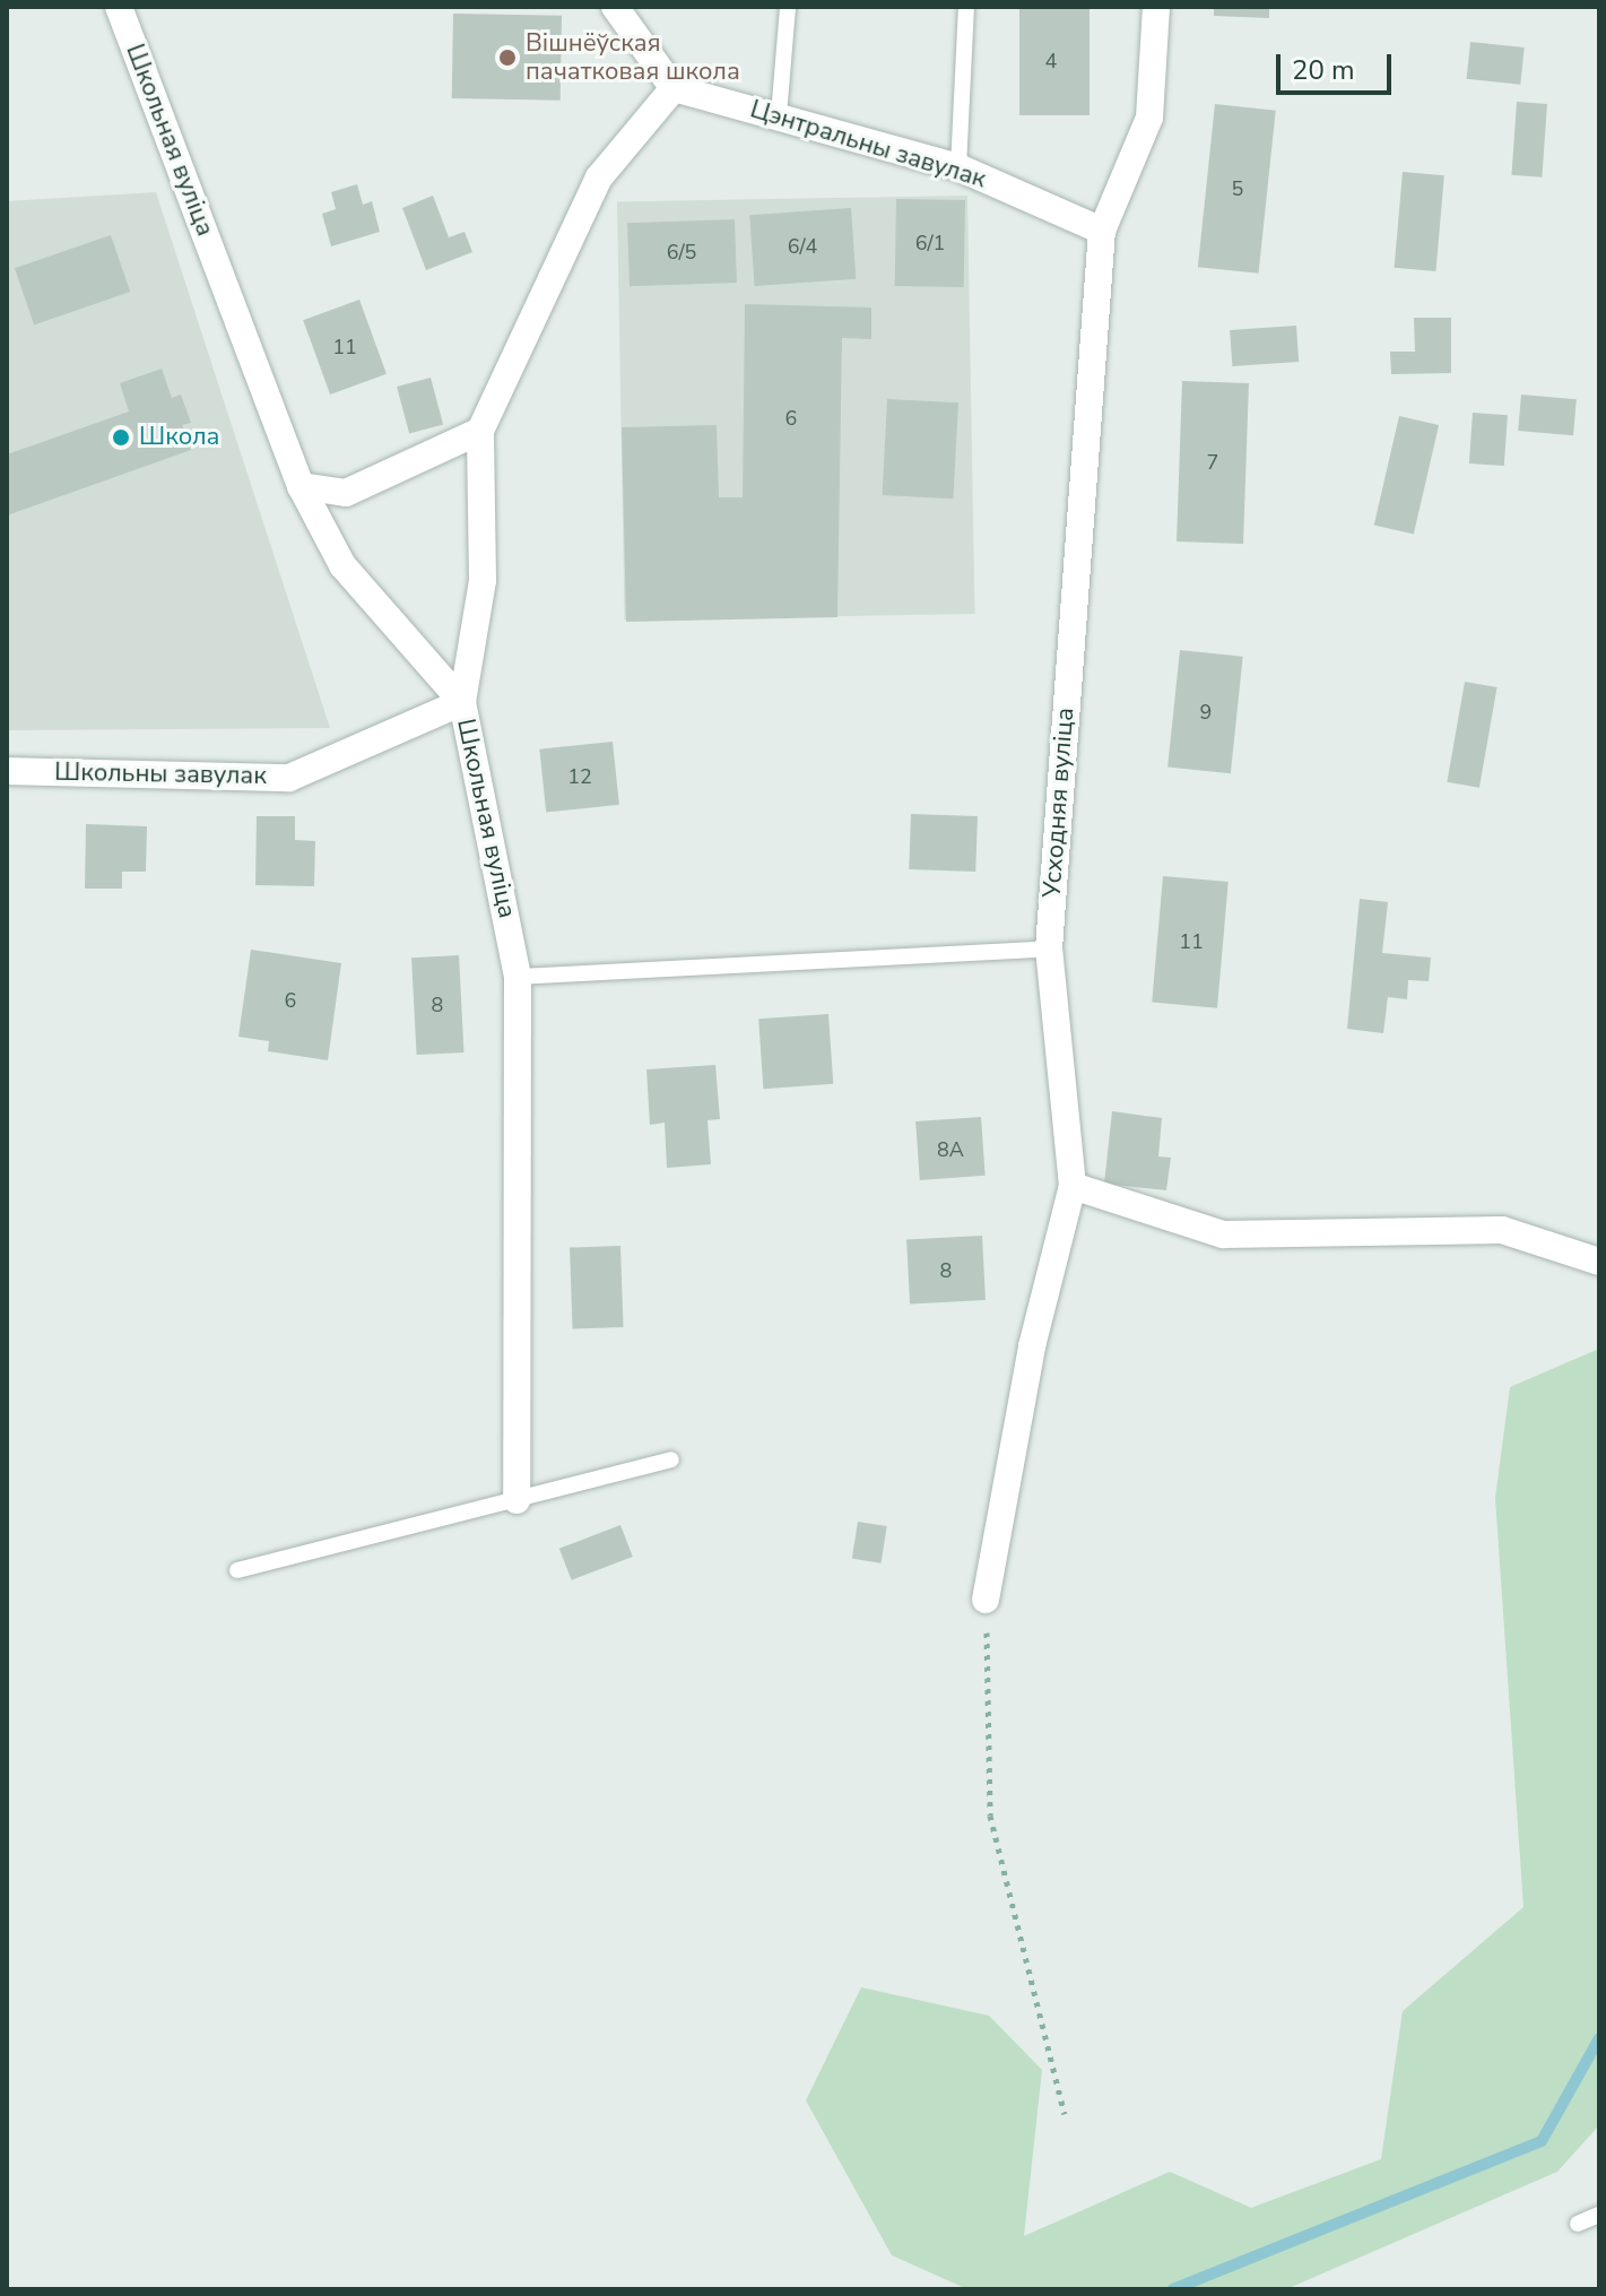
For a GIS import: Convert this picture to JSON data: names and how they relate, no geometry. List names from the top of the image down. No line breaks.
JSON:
{"streets":{"street":["Школьная вуліца","Цэнтральны завулак","Школьны завулак","Усходняя вуліца"]},"crossings":[["Школьная вуліца","Школьны завулак"],["Цэнтральны завулак","Усходняя вуліца"]],"places":["Вішнёўская пачатковая школа","Школа"],"house_numbers":["4","5","6/1","6/4","6/5","11","6","7","9","12","11","6","8","8А","8"],"scale_bar":"20 m"}
